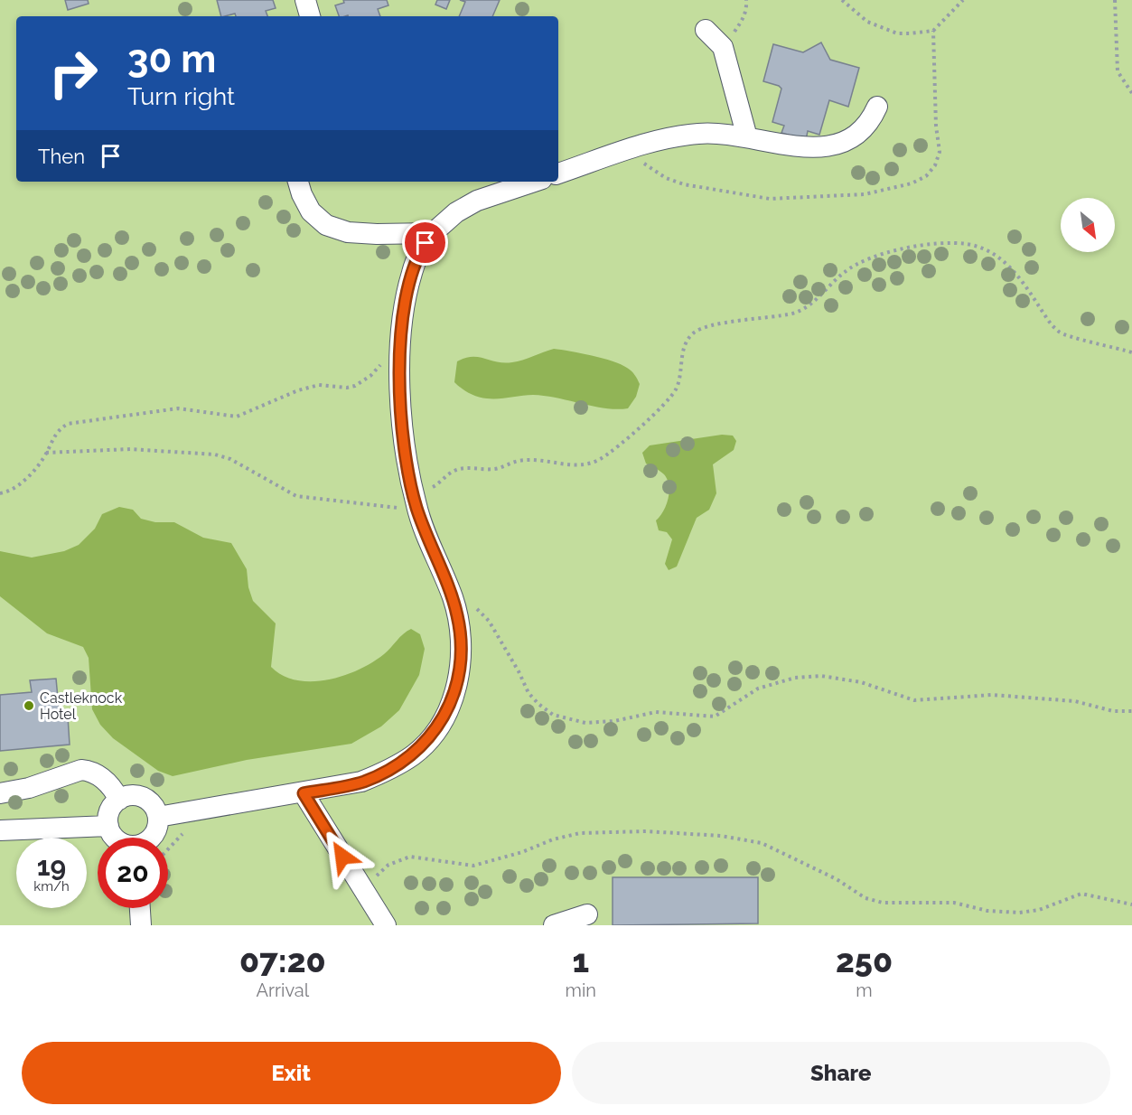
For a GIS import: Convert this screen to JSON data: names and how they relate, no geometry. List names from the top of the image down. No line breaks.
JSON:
{"places":["Castleknock Hotel"],"north":"bottom right","page":{"turn":["30 m","Turn right"],"then":"Then","speed":"19 km/h","limit":"20","eta":["07:20","Arrival","1","min","250","m"],"buttons":["Exit","Share"]}}
